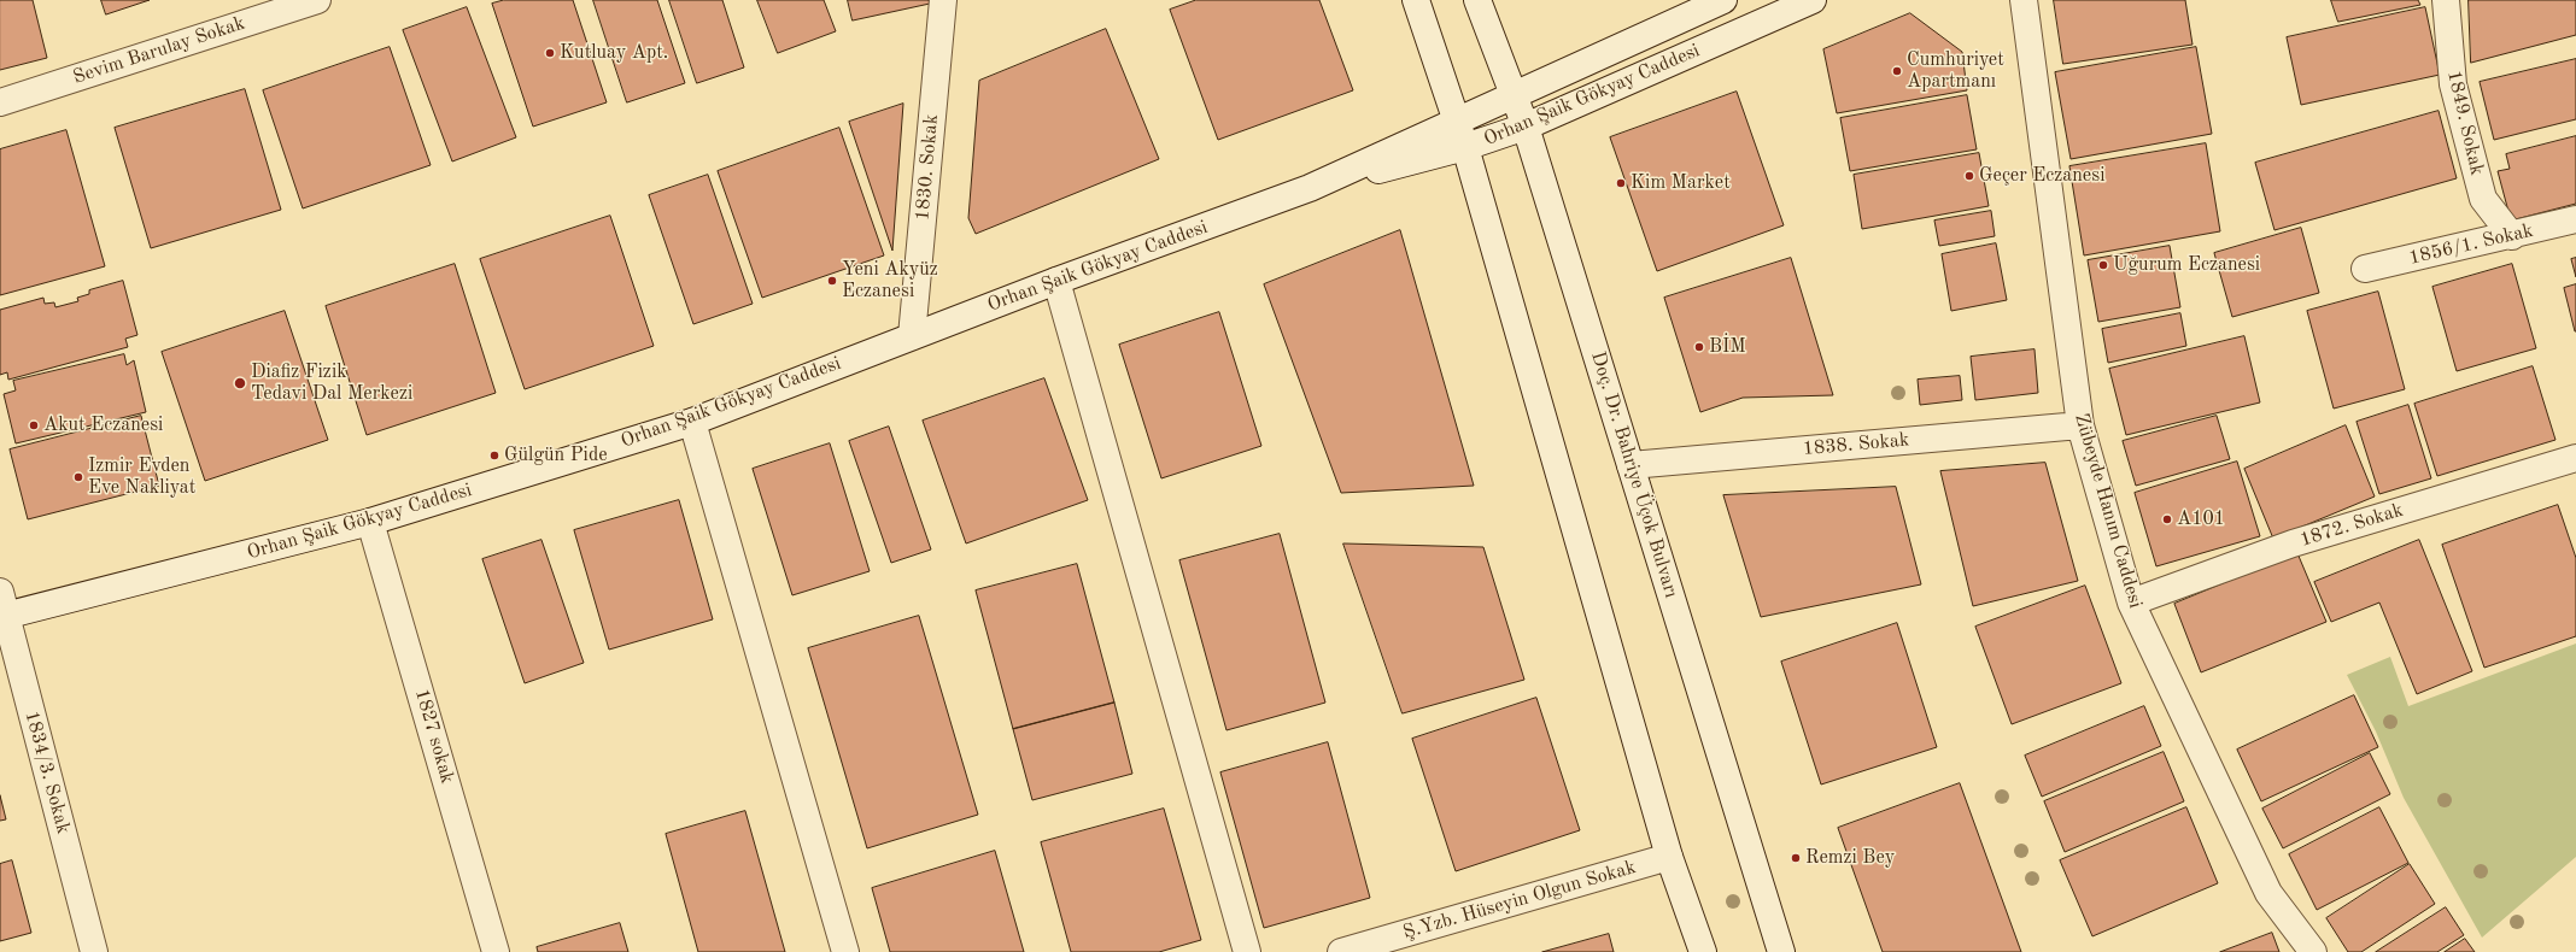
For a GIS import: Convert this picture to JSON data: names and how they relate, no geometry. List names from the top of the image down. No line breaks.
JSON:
{"streets":{"street":["Sevim Barulay Sokak","Orhan Şaik Gökyay Caddesi","1849. Sokak","1830. Sokak","1856/1. Sokak","1838. Sokak","Doç. Dr. Bahriye Üçok Bulvarı","Zübeyde Hanım Caddesi","1872. Sokak","1827 sokak","1834/3. Sokak","Ş.Yzb. Hüseyin Olgun Sokak"]},"crossings":[["Orhan Şaik Gökyay Caddesi","1830. Sokak"],["Orhan Şaik Gökyay Caddesi","Doç. Dr. Bahriye Üçok Bulvarı"],["Orhan Şaik Gökyay Caddesi","1827 sokak"],["Orhan Şaik Gökyay Caddesi","1834/3. Sokak"],["1849. Sokak","1856/1. Sokak"],["1838. Sokak","Doç. Dr. Bahriye Üçok Bulvarı"],["1838. Sokak","Zübeyde Hanım Caddesi"],["Zübeyde Hanım Caddesi","1872. Sokak"]],"places":["Kutluay Apt.","Cumhuriyet Apartmanı","Geçer Eczanesi","Kim Market","Uğurum Eczanesi","Yeni Akyüz Eczanesi","BİM","Diafiz Fizik Tedavi Dal Merkezi","Akut Eczanesi","Gülgün Pide","Izmir Evden Eve Nakliyat","A101","Remzi Bey"]}
